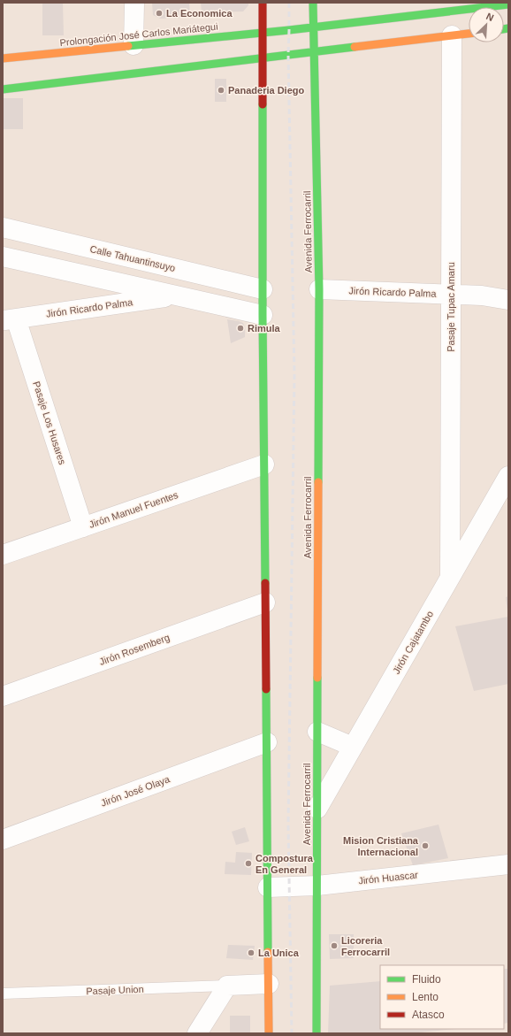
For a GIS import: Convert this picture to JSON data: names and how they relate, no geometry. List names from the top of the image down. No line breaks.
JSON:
{"streets":{"main road":["Prolongación José Carlos Mariátegui","Avenida Ferrocarril"],"street":["Calle Tahuantinsuyo","Jirón Ricardo Palma","Pasaje Tupac Amaru","Pasaje Los Husares","Jirón Manuel Fuentes","Jirón Cajatambo","Jirón Rosemberg","Jirón José Olaya","Jirón Huascar"],"lane":["Pasaje Union"]},"crossings":[["Prolongación José Carlos Mariátegui","Avenida Ferrocarril"],["Avenida Ferrocarril","Jirón Ricardo Palma"],["Avenida Ferrocarril","Jirón Cajatambo"],["Avenida Ferrocarril","Jirón Huascar"],["Jirón Ricardo Palma","Pasaje Tupac Amaru"],["Jirón Ricardo Palma","Pasaje Los Husares"],["Pasaje Tupac Amaru","Jirón Cajatambo"],["Pasaje Los Husares","Jirón Manuel Fuentes"]],"places":["La Economica","Panaderia Diego","Rimula","Mision Cristiana Internacional","Compostura En General","Licoreria Ferrocarril","La Unica"],"legend":["Fluido","Lento","Atasco"],"north":"top right"}
